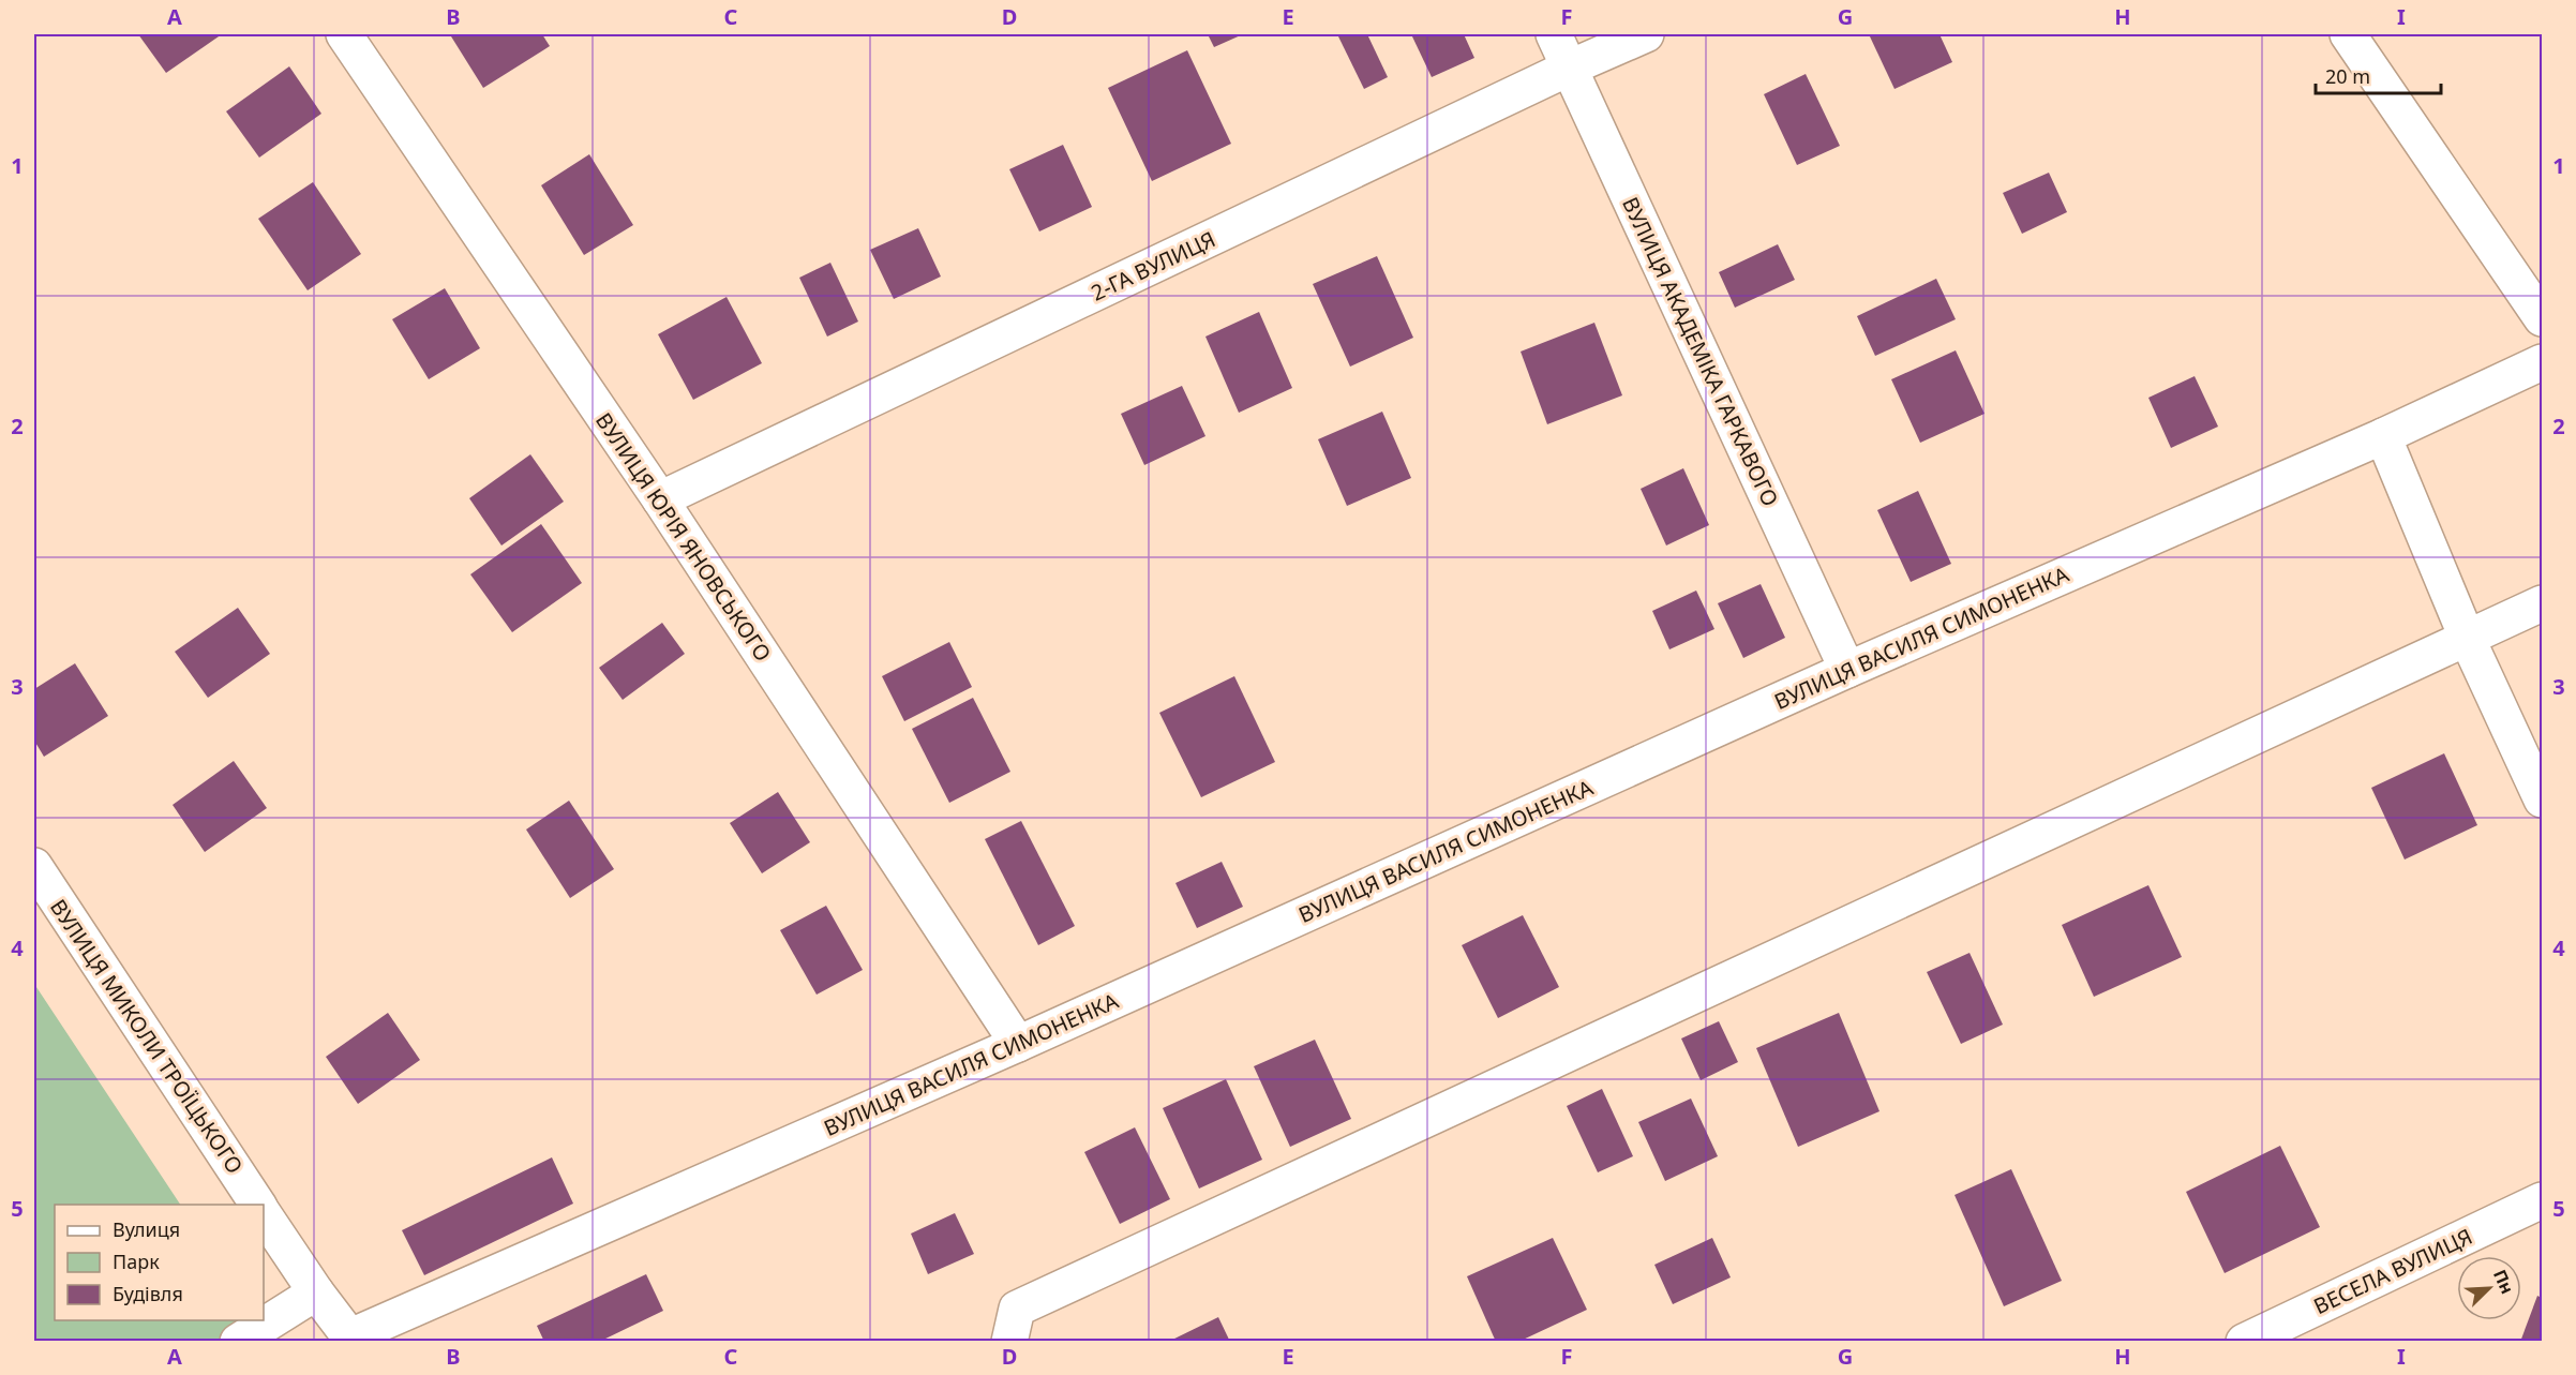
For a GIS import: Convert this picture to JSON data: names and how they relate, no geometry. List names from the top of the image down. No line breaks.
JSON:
{"streets":{"street":["2-ГА ВУЛИЦЯ","ВУЛИЦЯ АКАДЕМІКА ГАРКАВОГО","ВУЛИЦЯ ЮРІЯ ЯНОВСЬКОГО","ВУЛИЦЯ ВАСИЛЯ СИМОНЕНКА","ВУЛИЦЯ МИКОЛИ ТРОЇЦЬКОГО","ВЕСЕЛА ВУЛИЦЯ"]},"crossings":[["2-ГА ВУЛИЦЯ","ВУЛИЦЯ АКАДЕМІКА ГАРКАВОГО"],["2-ГА ВУЛИЦЯ","ВУЛИЦЯ ЮРІЯ ЯНОВСЬКОГО"],["ВУЛИЦЯ АКАДЕМІКА ГАРКАВОГО","ВУЛИЦЯ ВАСИЛЯ СИМОНЕНКА"],["ВУЛИЦЯ ЮРІЯ ЯНОВСЬКОГО","ВУЛИЦЯ ВАСИЛЯ СИМОНЕНКА"]],"legend":["Вулиця","Парк","Будівля"],"scale_bar":"20 m","north":"top right","grid":{"columns":["A","B","C","D","E","F","G","H","I"],"rows":["1","2","3","4","5"]}}
